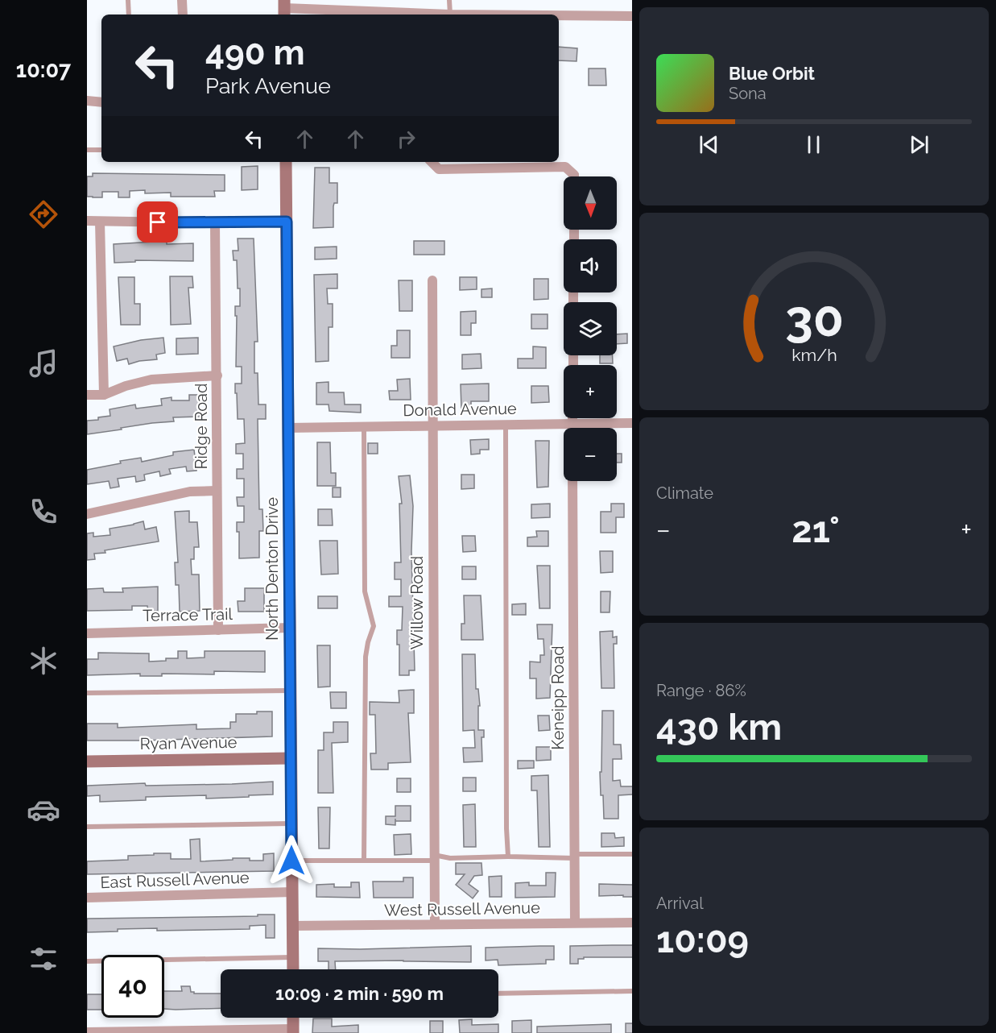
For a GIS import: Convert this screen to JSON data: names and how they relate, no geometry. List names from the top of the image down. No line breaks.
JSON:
{"streets":{"street":["Donald Avenue","Ridge Road","North Denton Drive","Willow Road","Terrace Trail","Keneipp Road","Ryan Avenue","East Russell Avenue","West Russell Avenue"]},"crossings":[["Donald Avenue","North Denton Drive"],["Donald Avenue","Willow Road"],["Ridge Road","Terrace Trail"],["North Denton Drive","Terrace Trail"],["North Denton Drive","Ryan Avenue"],["North Denton Drive","East Russell Avenue"],["North Denton Drive","West Russell Avenue"],["Willow Road","West Russell Avenue"],["Keneipp Road","West Russell Avenue"]],"north":"bottom","page":{"tabs":"10:07","turn":["490 m","Park Avenue"],"song":["Blue Orbit","Sona"],"map_buttons":["+","−"],"tile":["Climate",["Range · 86%","430 km"],["Arrival","10:09"]],"heat":["−","21°","+"],"limit":"40","trip":"10:09 · 2 min · 590 m","gauge":["30","km/h"]}}
